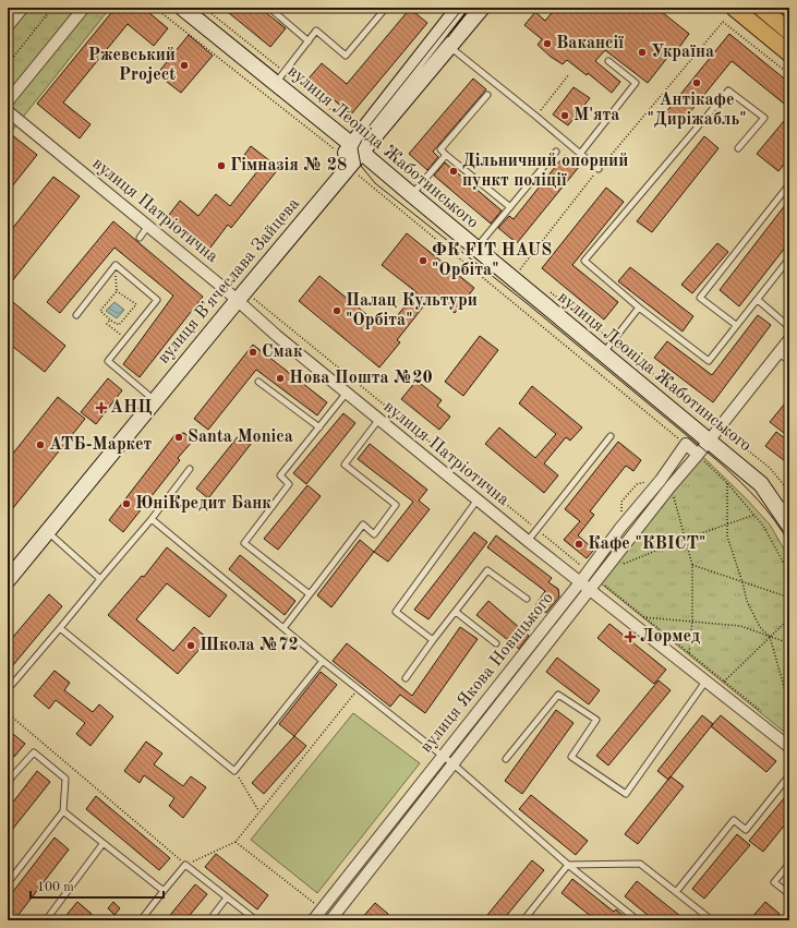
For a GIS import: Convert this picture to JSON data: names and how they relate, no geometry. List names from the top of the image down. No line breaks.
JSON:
{"streets":{"main road":["вулиця Леоніда Жаботинського","вулиця Вʼячеслава Зайцева"],"street":["вулиця Патріотична","вулиця Якова Новицького"]},"crossings":[["вулиця Леоніда Жаботинського","вулиця Вʼячеслава Зайцева"],["вулиця Леоніда Жаботинського","вулиця Якова Новицького"],["вулиця Патріотична","вулиця Вʼячеслава Зайцева"],["вулиця Патріотична","вулиця Якова Новицького"]],"places":{"other":["Вакансії","Україна","Ржевський Project","Антiкафе \"Дирiжабль\"","М'ята","Гімназія № 28","Дільничний опорний пункт поліції","ФК FIT HAUS \"Орбіта\"","Палац Культури \"Орбіта\"","Смак","Нова Пошта №20","Santa Monica","АТБ-Маркет","ЮніКредит Банк","Кафе \"КВІСТ\"","Школа №72"],"health":["АНЦ","Лормед"]},"scale_bar":"100 m"}
